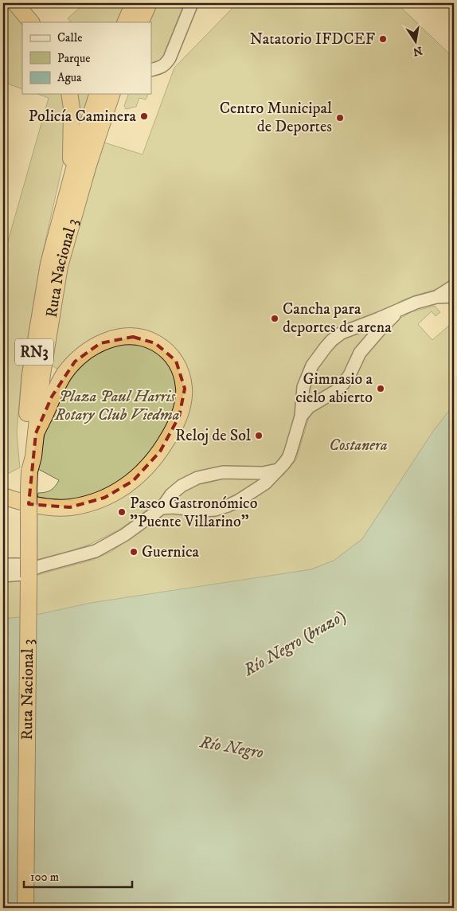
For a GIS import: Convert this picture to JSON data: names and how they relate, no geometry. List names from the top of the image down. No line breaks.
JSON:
{"streets":{"highway":["Ruta Nacional 3","RN3"]},"water":["Río Negro (brazo)","Río Negro"],"parks":["Plaza Paul Harris Rotary Club Viedma","Costanera"],"places":["Natatorio IFDCEF","Policía Caminera","Centro Municipal de Deportes","Cancha para deportes de arena","Gimnasio a cielo abierto","Reloj de Sol","Paseo Gastronómico \"Puente Villarino\"","Guernica"],"legend":["Calle","Parque","Agua"],"scale_bar":"100 m","north":"bottom"}
